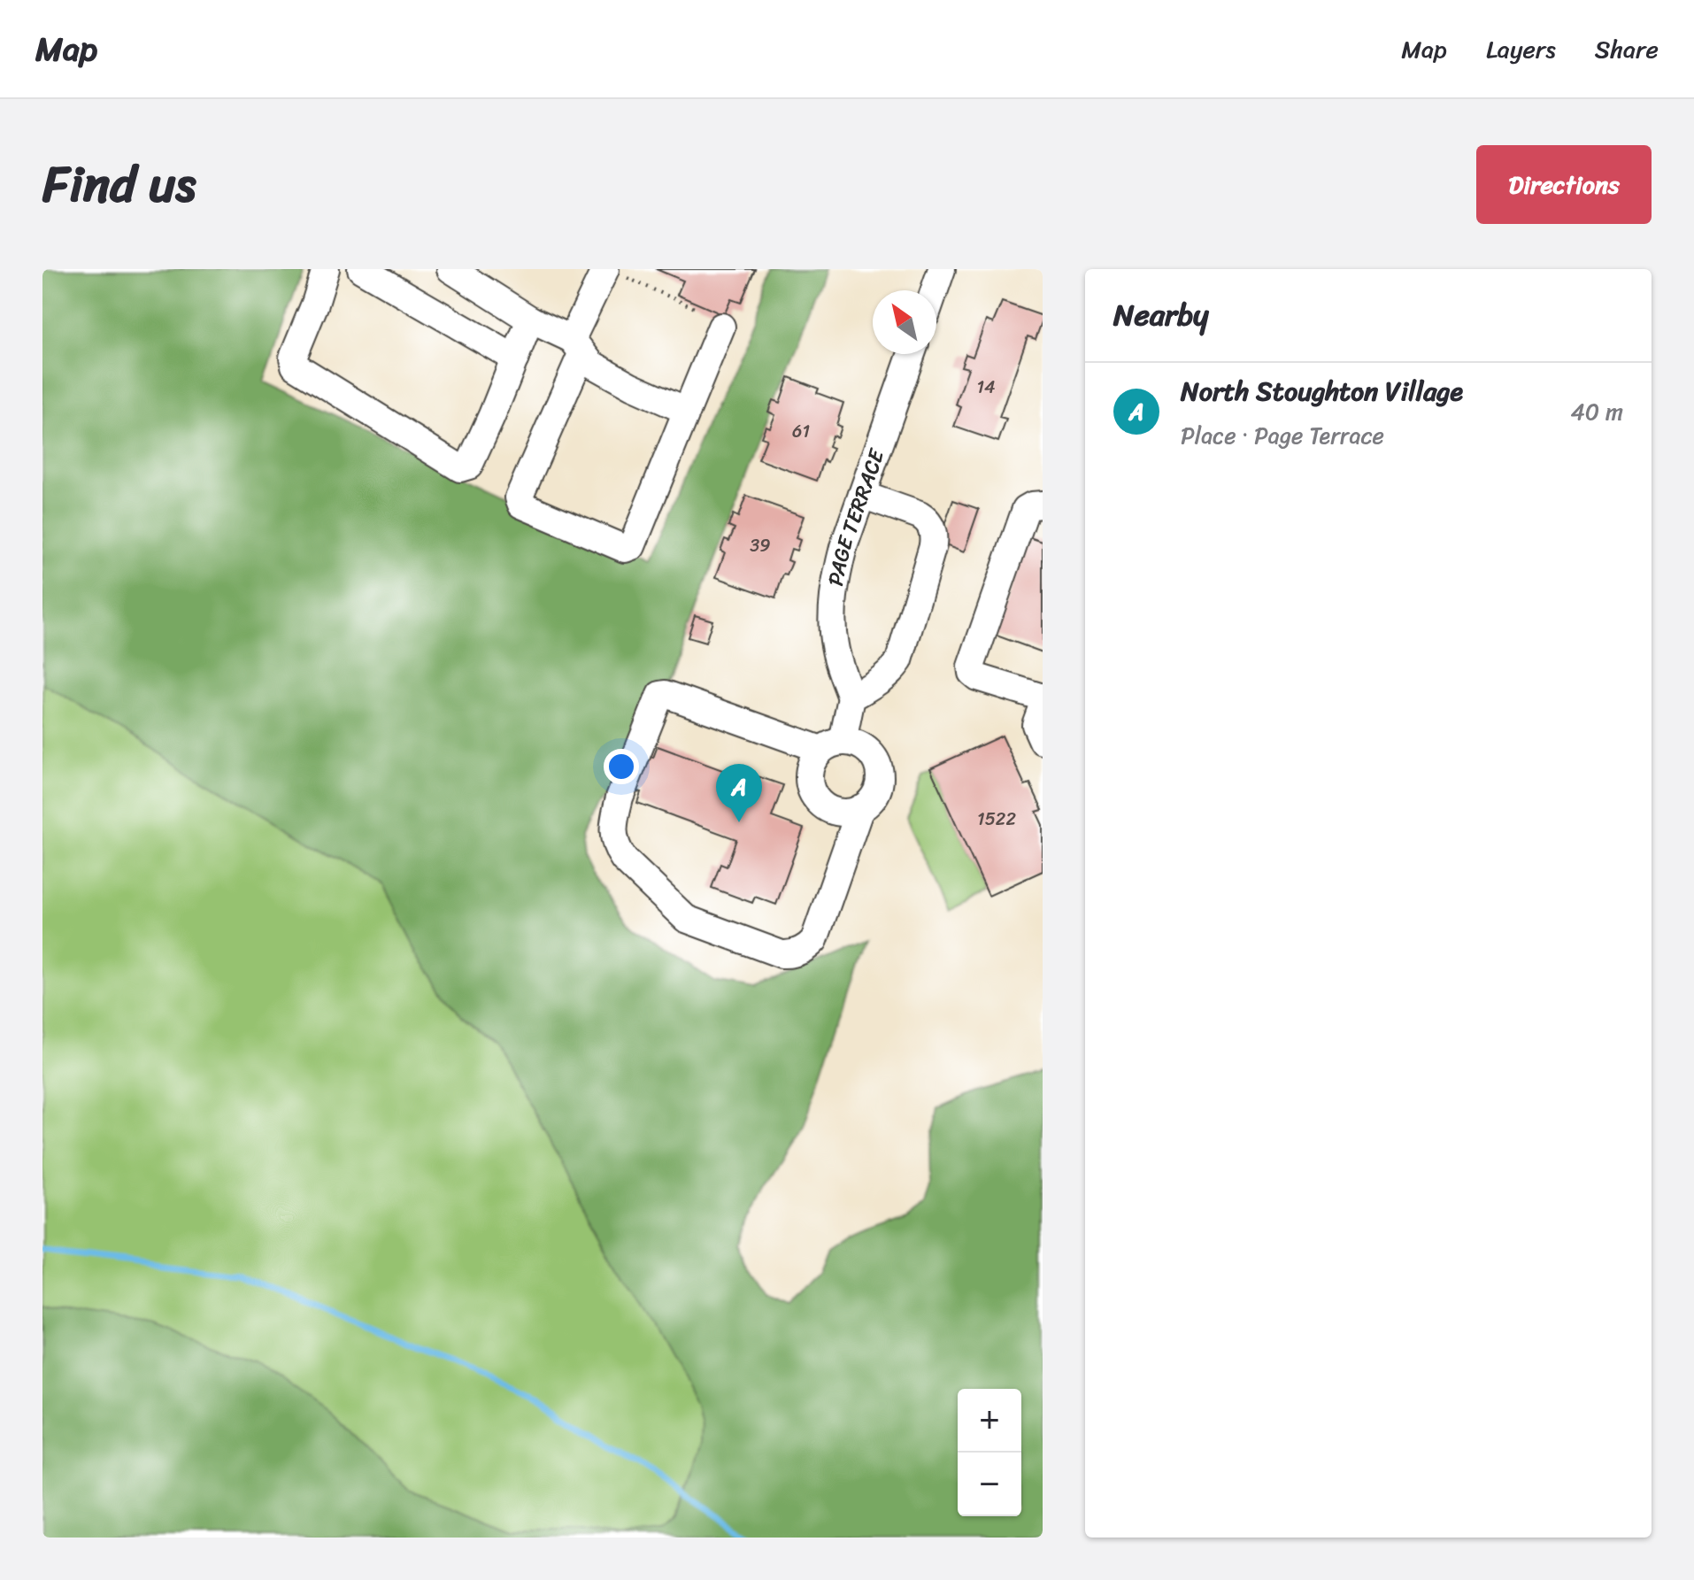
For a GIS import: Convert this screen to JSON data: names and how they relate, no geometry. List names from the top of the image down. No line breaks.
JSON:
{"streets":{"street":["PAGE TERRACE"]},"house_numbers":["14","61","39","1522"],"north":"top left","page":{"header":"Map","nav":["Map","Layers","Share"],"title":"Find us","buttons":"Directions","heading":"Nearby","list":[{"mark":"A","name":"North Stoughton Village","note":"Place · Page Terrace","value":"40 m"}],"pins":"A","map_buttons":["+","−"]}}
